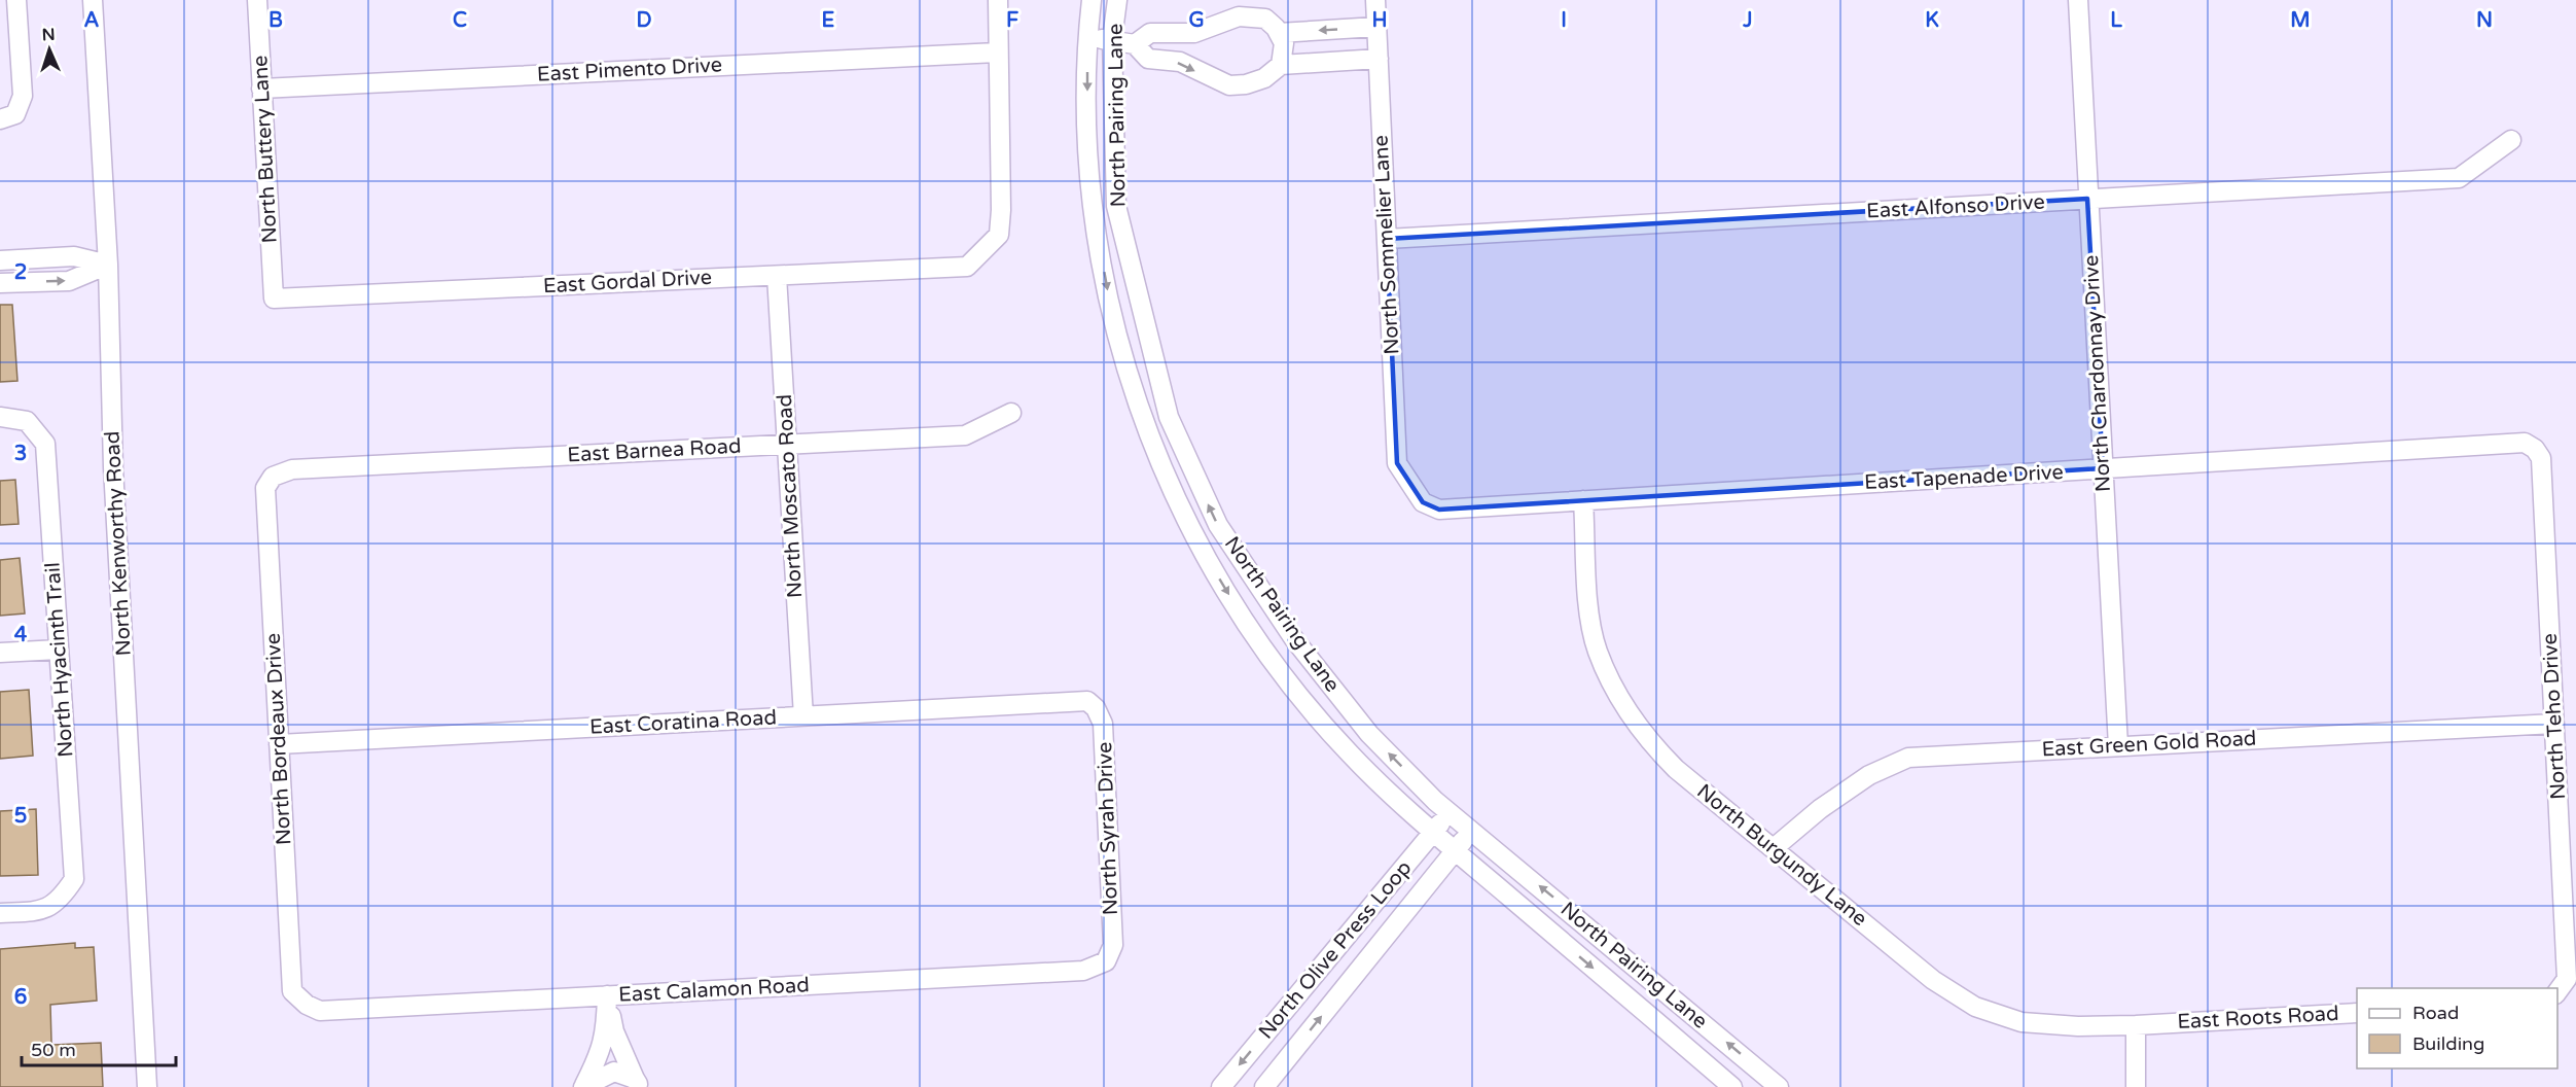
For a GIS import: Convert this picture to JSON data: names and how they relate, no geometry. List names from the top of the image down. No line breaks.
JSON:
{"streets":{"street":["East Pimento Drive","North Pairing Lane","North Buttery Lane","East Alfonso Drive","North Sommelier Lane","East Gordal Drive","North Chardonnay Drive","East Barnea Road","East Tapenade Drive","North Moscato Road","North Kenworthy Road","North Hyacinth Trail","North Teho Drive","East Coratina Road","North Bordeaux Drive","East Green Gold Road","North Syrah Drive","North Burgundy Lane","North Olive Press Loop","East Calamon Road","East Roots Road"]},"crossings":[["East Pimento Drive","North Buttery Lane"],["East Pimento Drive","East Gordal Drive"],["North Pairing Lane","North Olive Press Loop"],["North Buttery Lane","East Gordal Drive"],["East Alfonso Drive","North Sommelier Lane"],["East Alfonso Drive","North Chardonnay Drive"],["North Sommelier Lane","East Tapenade Drive"],["East Gordal Drive","North Moscato Road"],["North Chardonnay Drive","East Tapenade Drive"],["North Chardonnay Drive","East Green Gold Road"],["East Barnea Road","North Moscato Road"],["East Barnea Road","North Bordeaux Drive"],["East Tapenade Drive","North Teho Drive"],["East Tapenade Drive","North Burgundy Lane"],["North Moscato Road","East Coratina Road"],["North Teho Drive","East Green Gold Road"],["East Coratina Road","North Bordeaux Drive"],["East Coratina Road","North Syrah Drive"],["North Bordeaux Drive","East Calamon Road"],["East Green Gold Road","North Burgundy Lane"],["North Syrah Drive","East Calamon Road"],["North Burgundy Lane","East Roots Road"]],"legend":["Road","Building"],"scale_bar":"50 m","north":"top","grid":{"columns":["A","B","C","D","E","F","G","H","I","J","K","L","M","N"],"rows":["2","3","4","5","6"]}}
